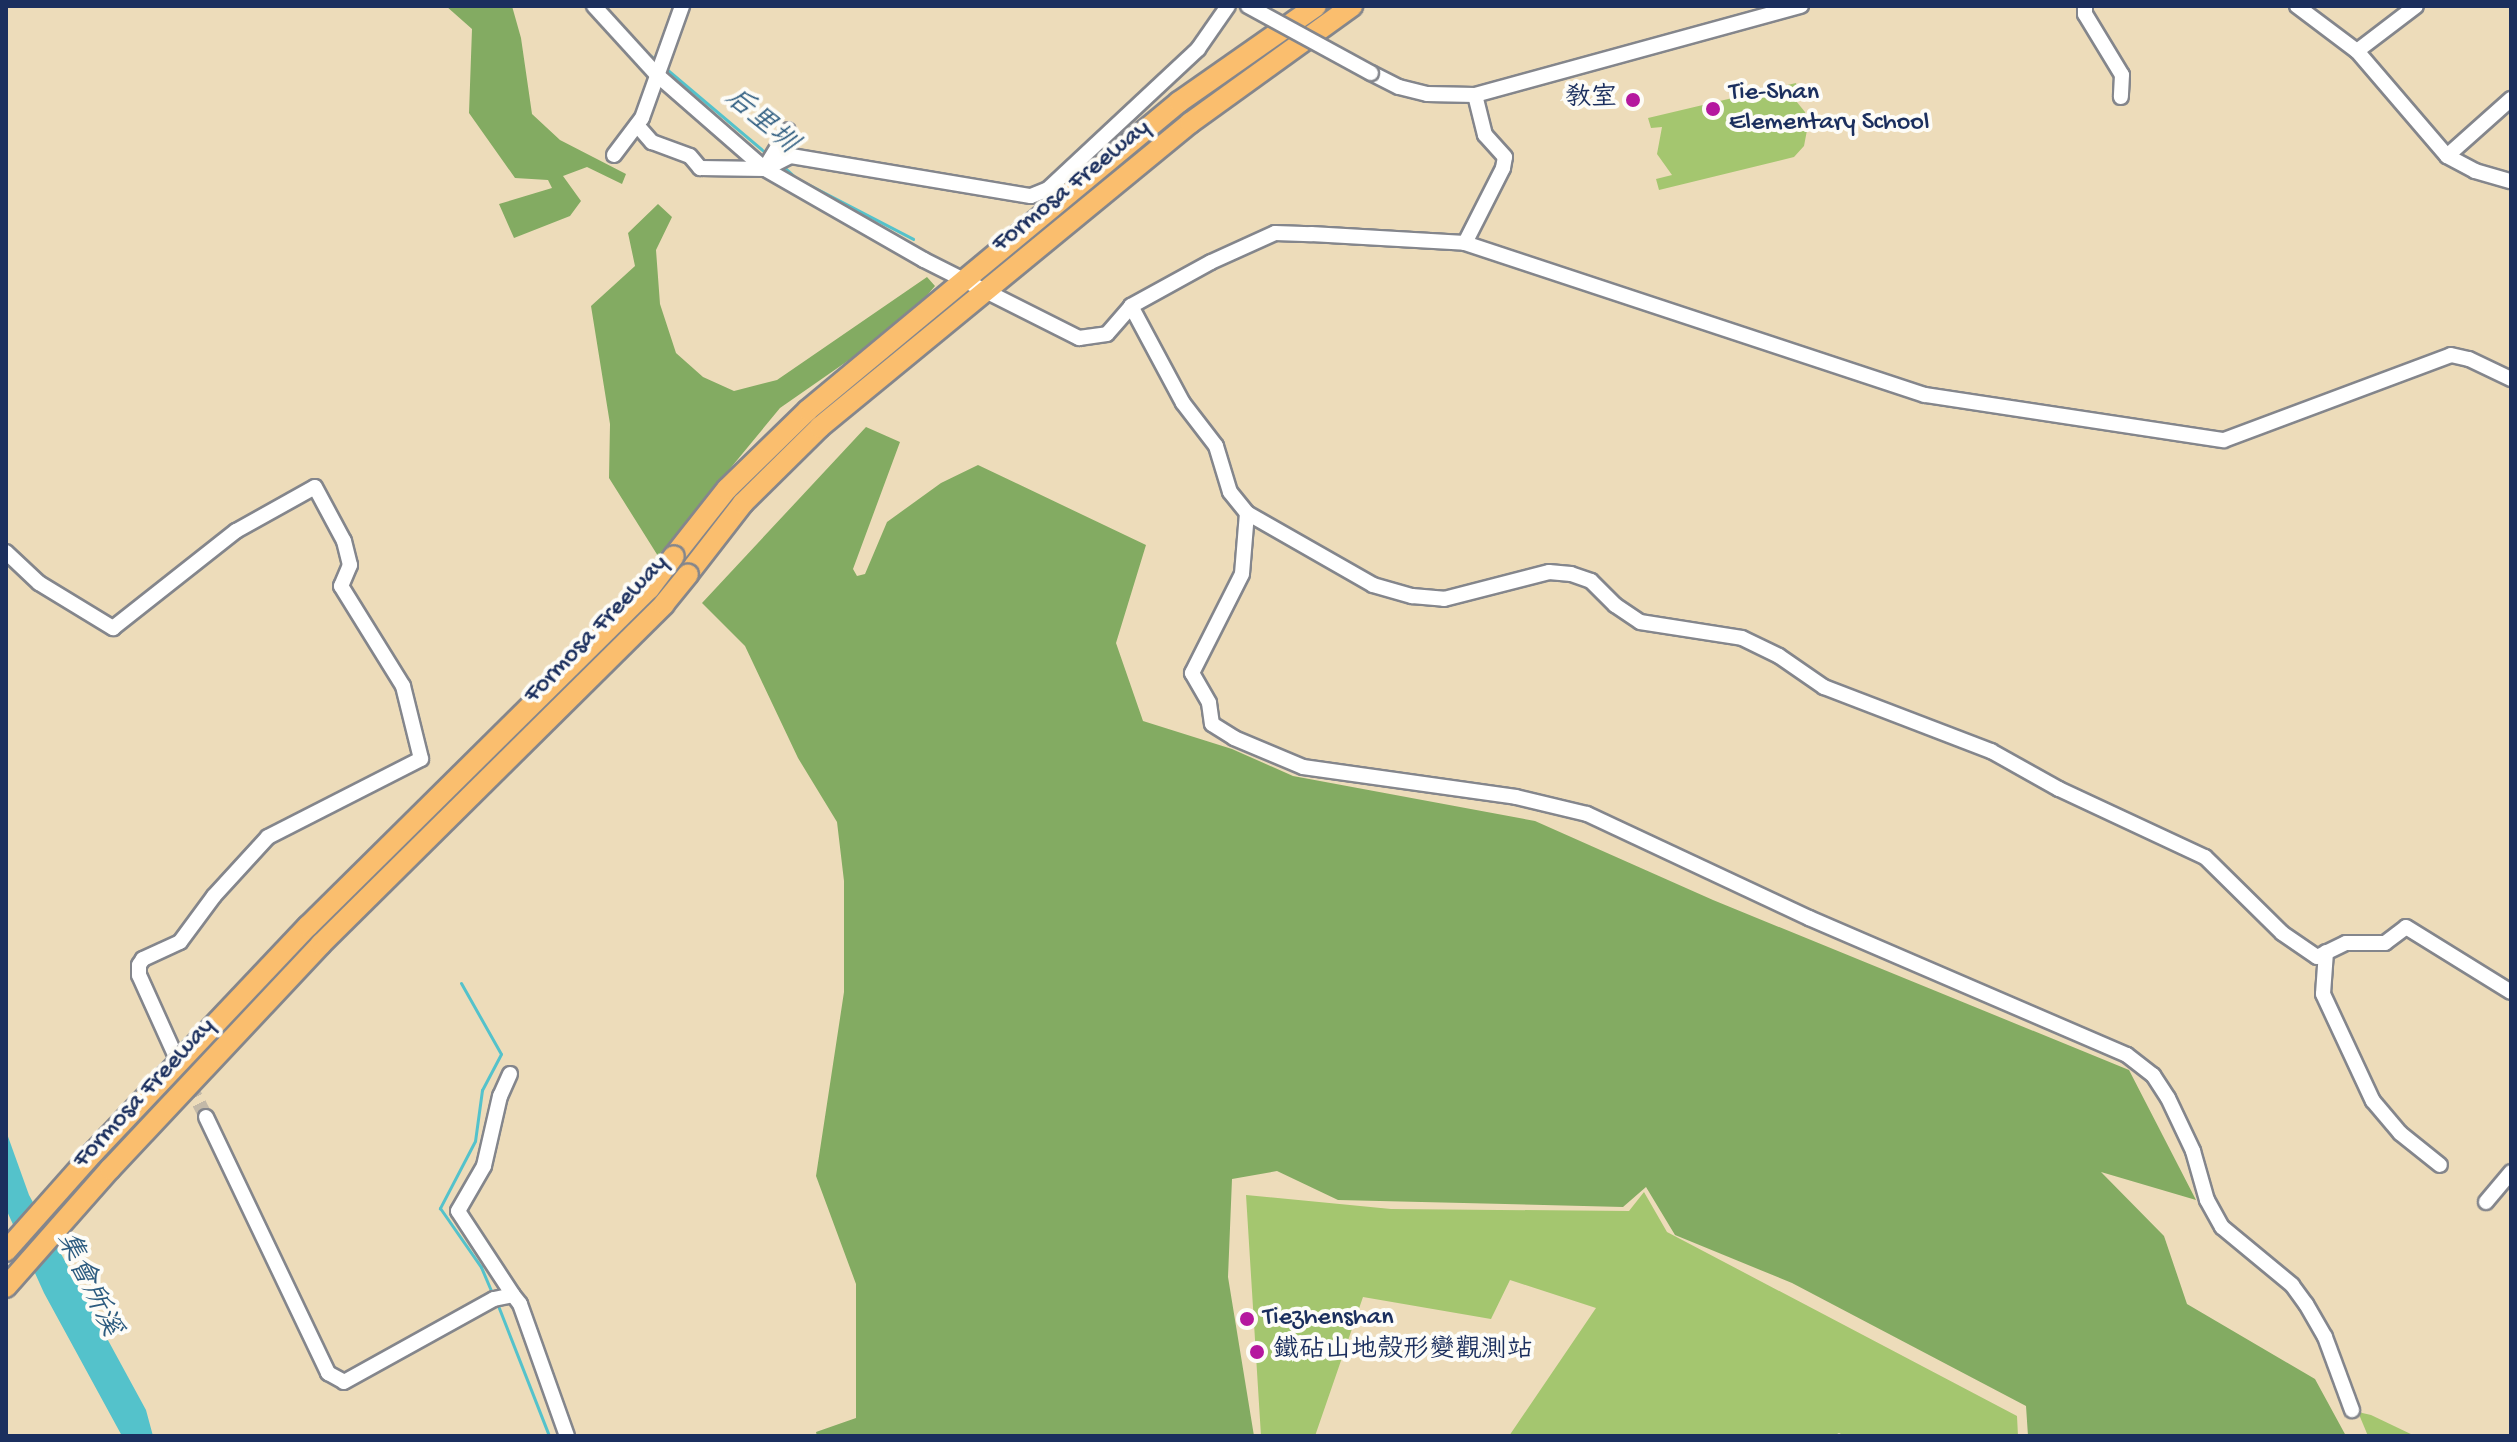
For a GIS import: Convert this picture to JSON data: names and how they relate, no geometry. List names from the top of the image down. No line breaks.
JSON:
{"streets":{"highway":["Formosa Freeway"]},"water":["后里圳","集會所溪"],"places":["教室","Tie-Shan Elementary School","Tiezhenshan","鐵砧山地殼形變觀測站"]}
